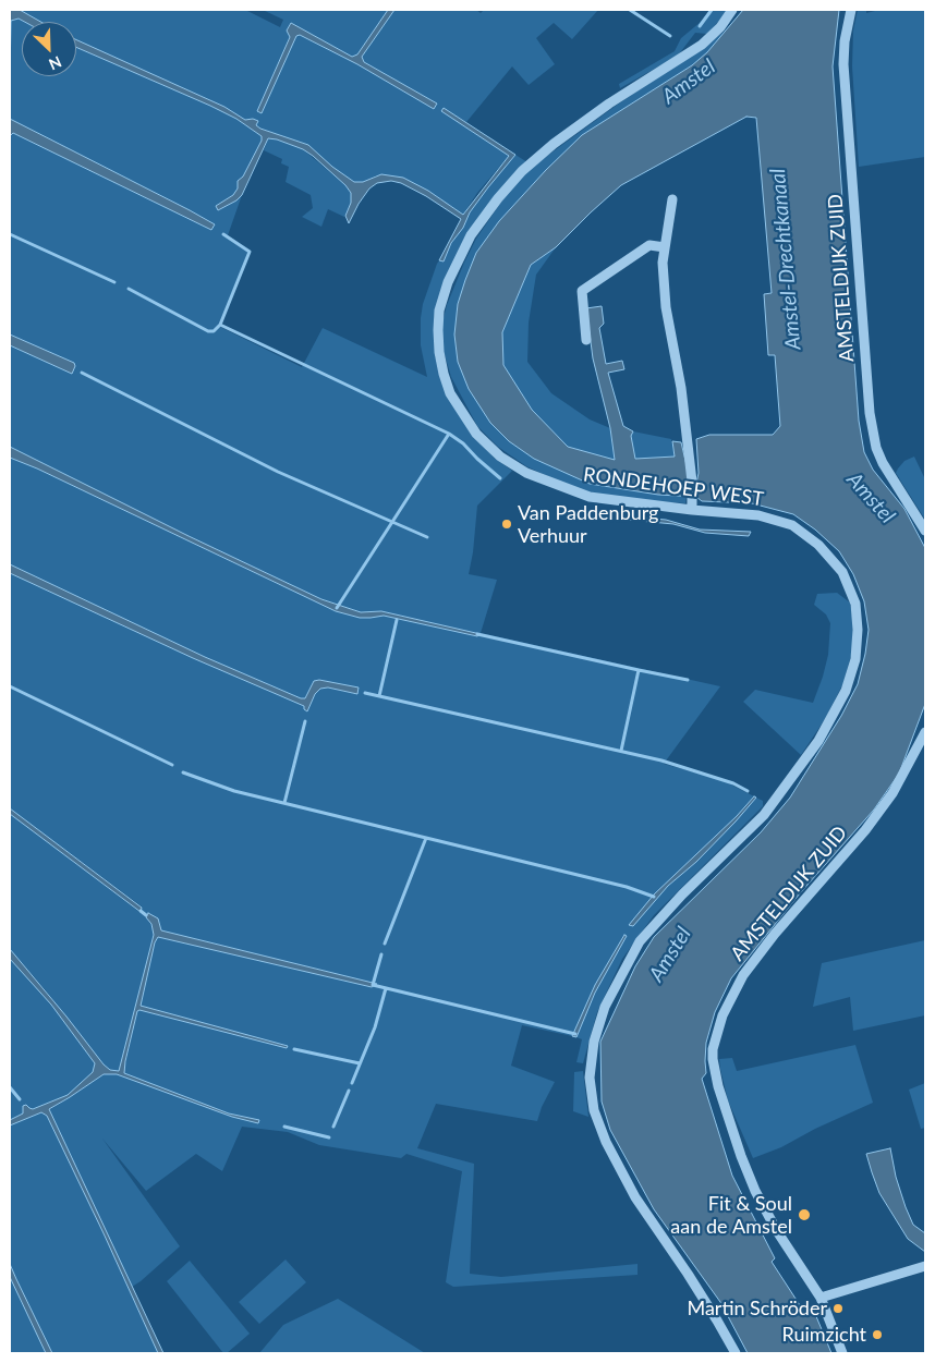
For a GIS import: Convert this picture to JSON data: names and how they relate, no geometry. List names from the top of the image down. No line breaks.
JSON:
{"streets":{"street":["AMSTELDIJK ZUID","RONDEHOEP WEST"]},"water":["Amstel","Amstel-Drechtkanaal"],"places":["Van Paddenburg Verhuur","Fit & Soul aan de Amstel","Martin Schröder","Ruimzicht"],"north":"bottom right"}
